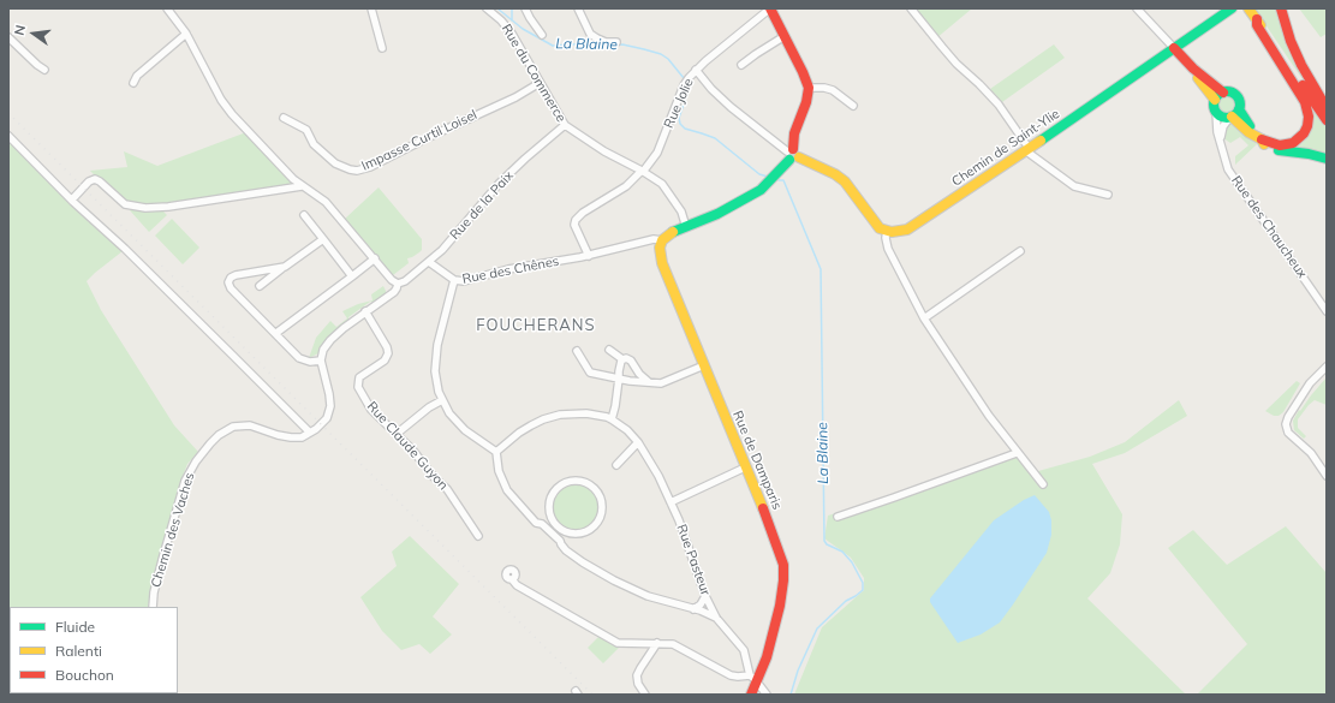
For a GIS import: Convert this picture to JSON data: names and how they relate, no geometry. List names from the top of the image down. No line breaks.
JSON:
{"streets":{"main road":["Chemin de Saint-Ylie","Rue de Damparis"],"street":["Rue du Commerce","Rue Jolie","Impasse Curtil Loisel","Rue de la Paix","Rue des Chaucheux","Rue des Chênes","Rue Claude Guyon","Chemin des Vaches","Rue Pasteur"]},"crossings":[["Rue du Commerce","Rue Jolie"],["Rue du Commerce","Impasse Curtil Loisel"],["Rue du Commerce","Rue de la Paix"],["Rue Jolie","Rue des Chênes"],["Rue des Chênes","Rue de Damparis"],["Rue des Chênes","Rue Pasteur"],["Rue de Damparis","Rue Pasteur"]],"districts":["FOUCHERANS"],"water":["La Blaine"],"legend":["Fluide","Ralenti","Bouchon"],"north":"left"}
